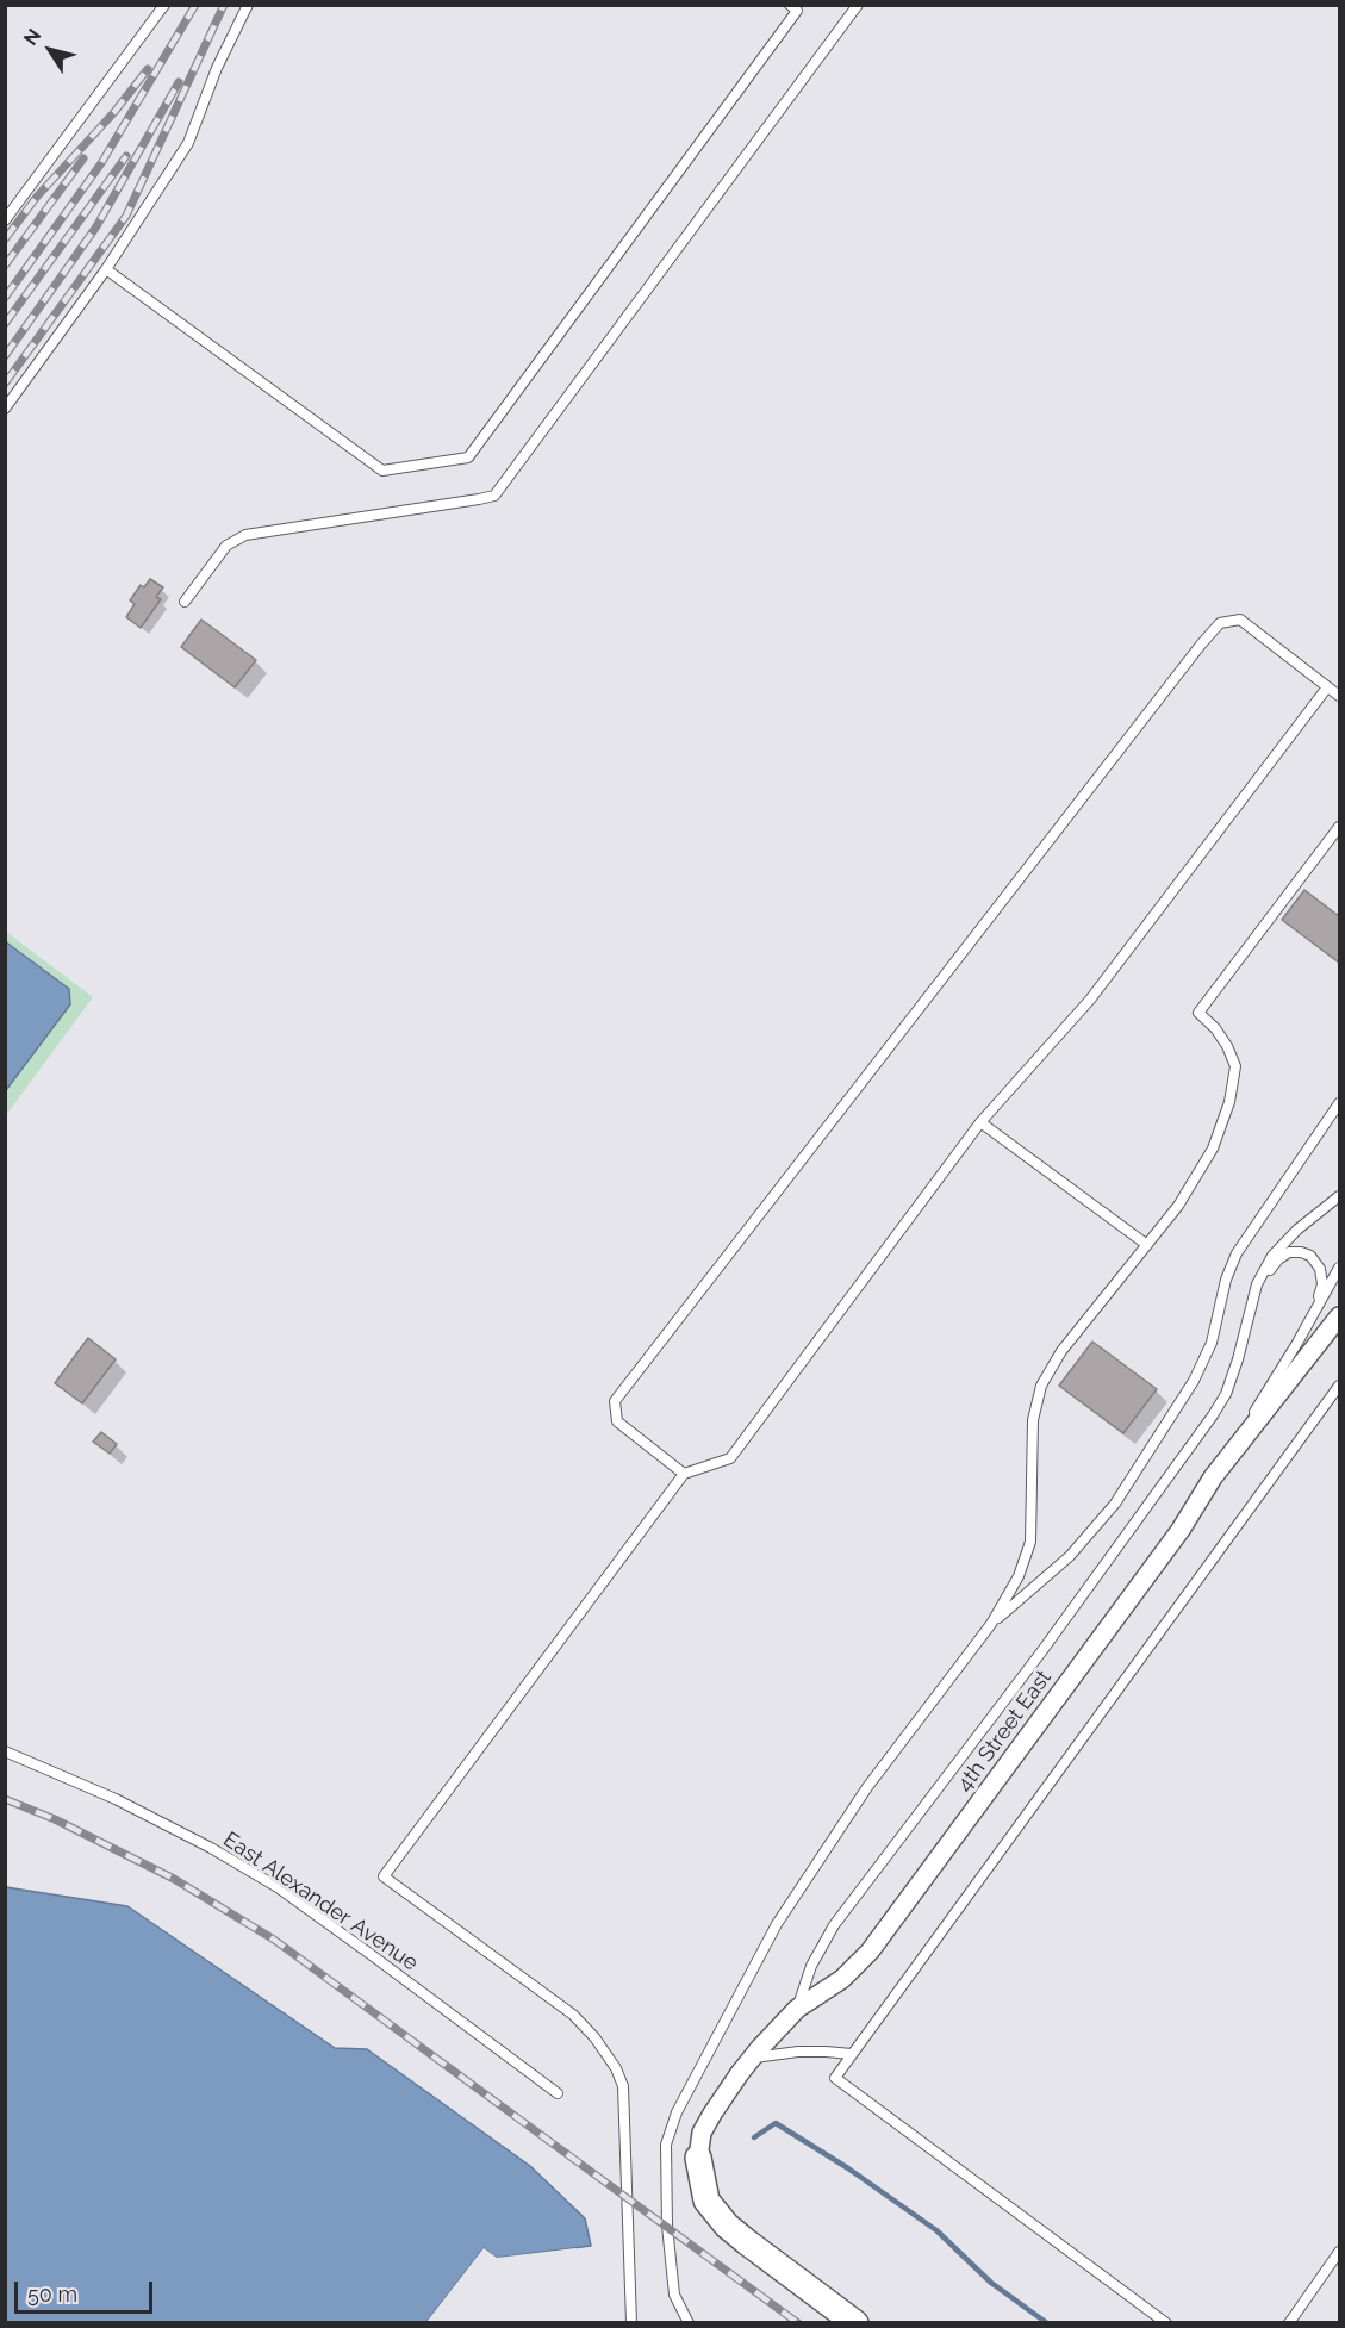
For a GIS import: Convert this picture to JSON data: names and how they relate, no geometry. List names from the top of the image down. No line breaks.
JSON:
{"streets":{"street":["4th Street East"],"lane":["East Alexander Avenue"]},"scale_bar":"50 m","north":"top left"}
